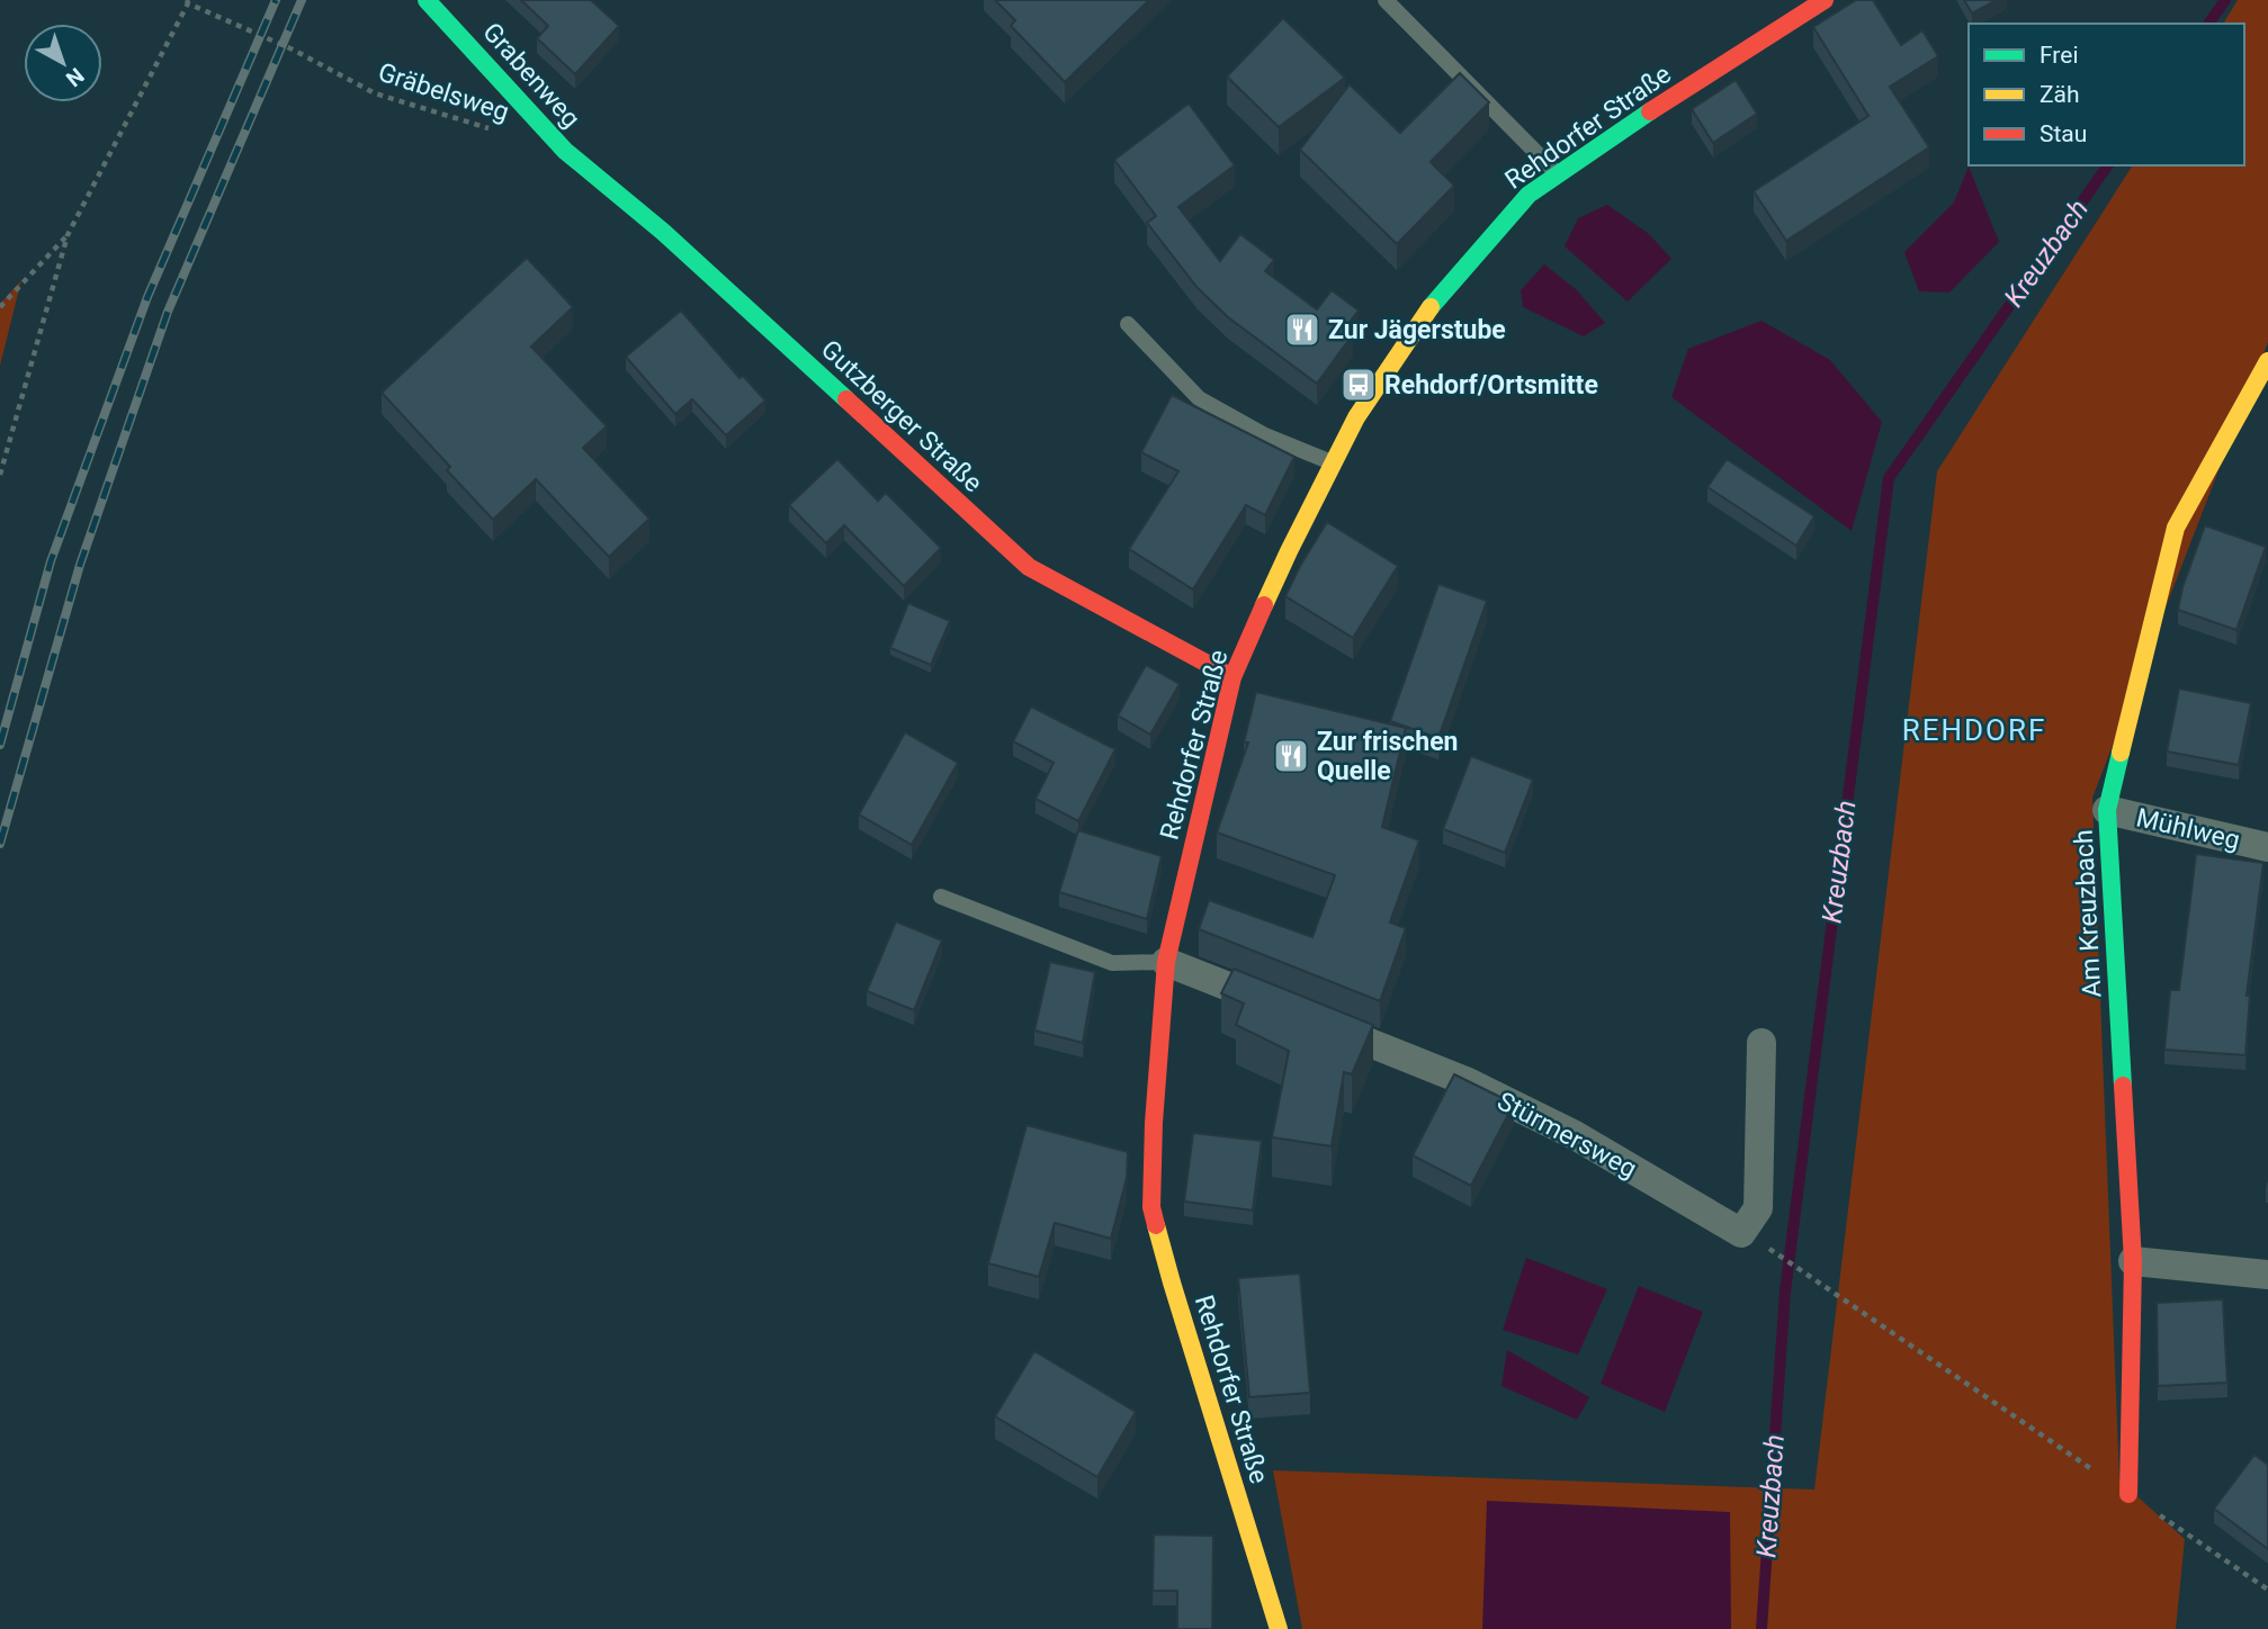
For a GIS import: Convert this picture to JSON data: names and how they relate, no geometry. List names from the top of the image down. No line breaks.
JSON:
{"streets":{"street":["Grabenweg","Rehdorfer Straße","Gutzberger Straße","Mühlweg","Am Kreuzbach","Stürmersweg"],"path":["Gräbelsweg"]},"crossings":[["Grabenweg","Gutzberger Straße"],["Rehdorfer Straße","Gutzberger Straße"],["Rehdorfer Straße","Stürmersweg"],["Mühlweg","Am Kreuzbach"]],"districts":["REHDORF"],"water":["Kreuzbach"],"places":{"restaurant":["Zur Jägerstube","Zur frischen Quelle"],"bus stop":["Rehdorf/Ortsmitte"]},"legend":["Frei","Zäh","Stau"],"north":"bottom right"}
